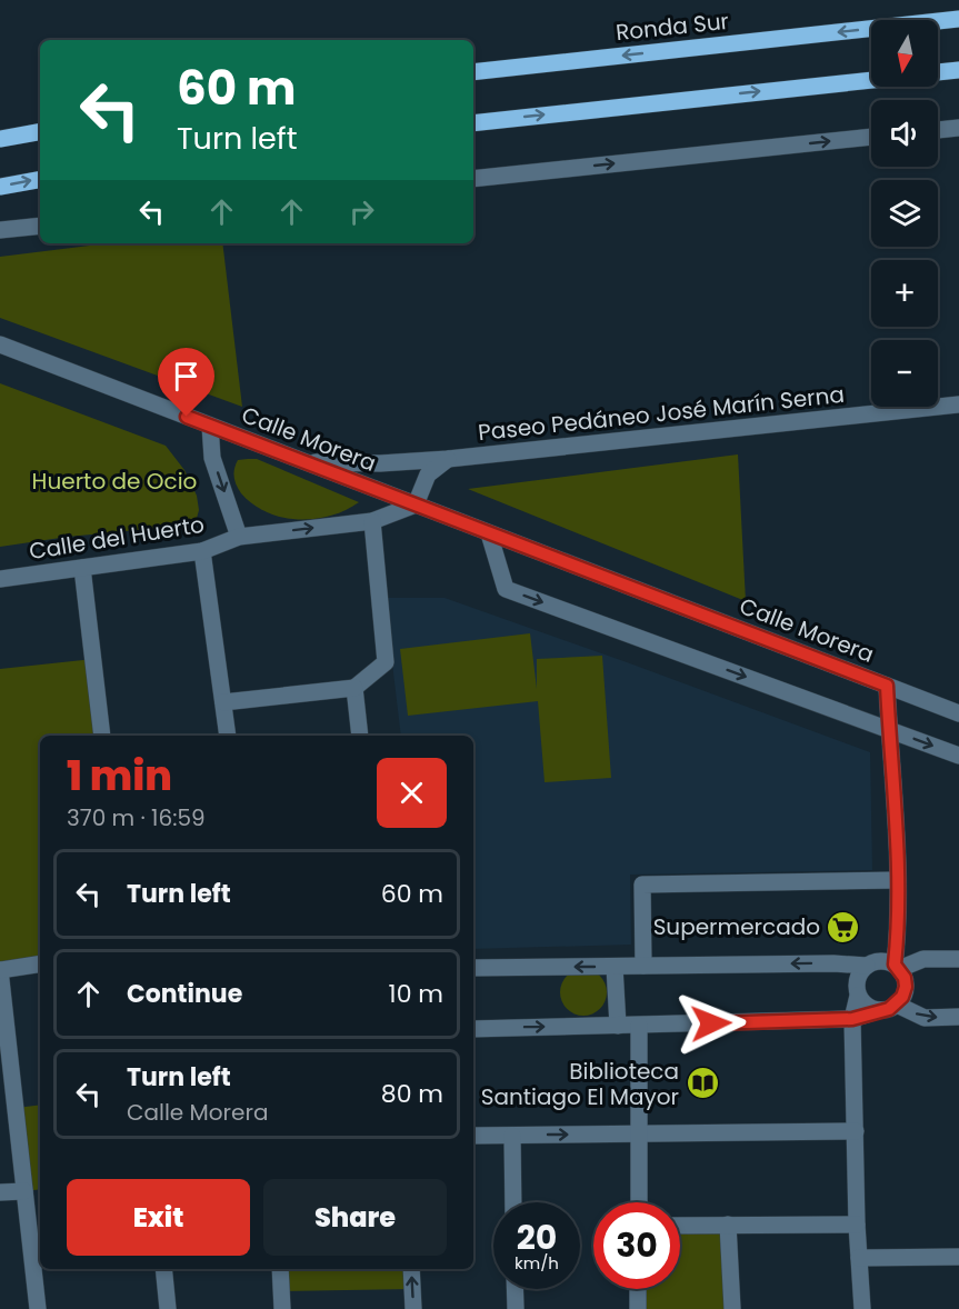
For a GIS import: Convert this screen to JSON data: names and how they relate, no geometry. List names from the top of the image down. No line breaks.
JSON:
{"streets":{"main road":["Ronda Sur"],"street":["Paseo Pedáneo José Marín Serna","Calle Morera","Calle del Huerto"]},"crossings":[["Paseo Pedáneo José Marín Serna","Calle Morera"],["Calle Morera","Calle del Huerto"]],"parks":["Huerto de Ocio"],"places":{"supermarket":["Supermercado"],"library":["Biblioteca Santiago El Mayor"]},"north":"bottom","page":{"map_buttons":["+","−"],"turn":["60 m","Turn left"],"heading":["1 min","370 m · 16:59"],"list":[{"name":"Turn left","value":"60 m"},{"name":"Continue","value":"10 m"},{"name":"Turn left","note":"Calle Morera","value":"80 m"}],"buttons":["Exit","Share"],"speed":"20 km/h","limit":"30"}}
